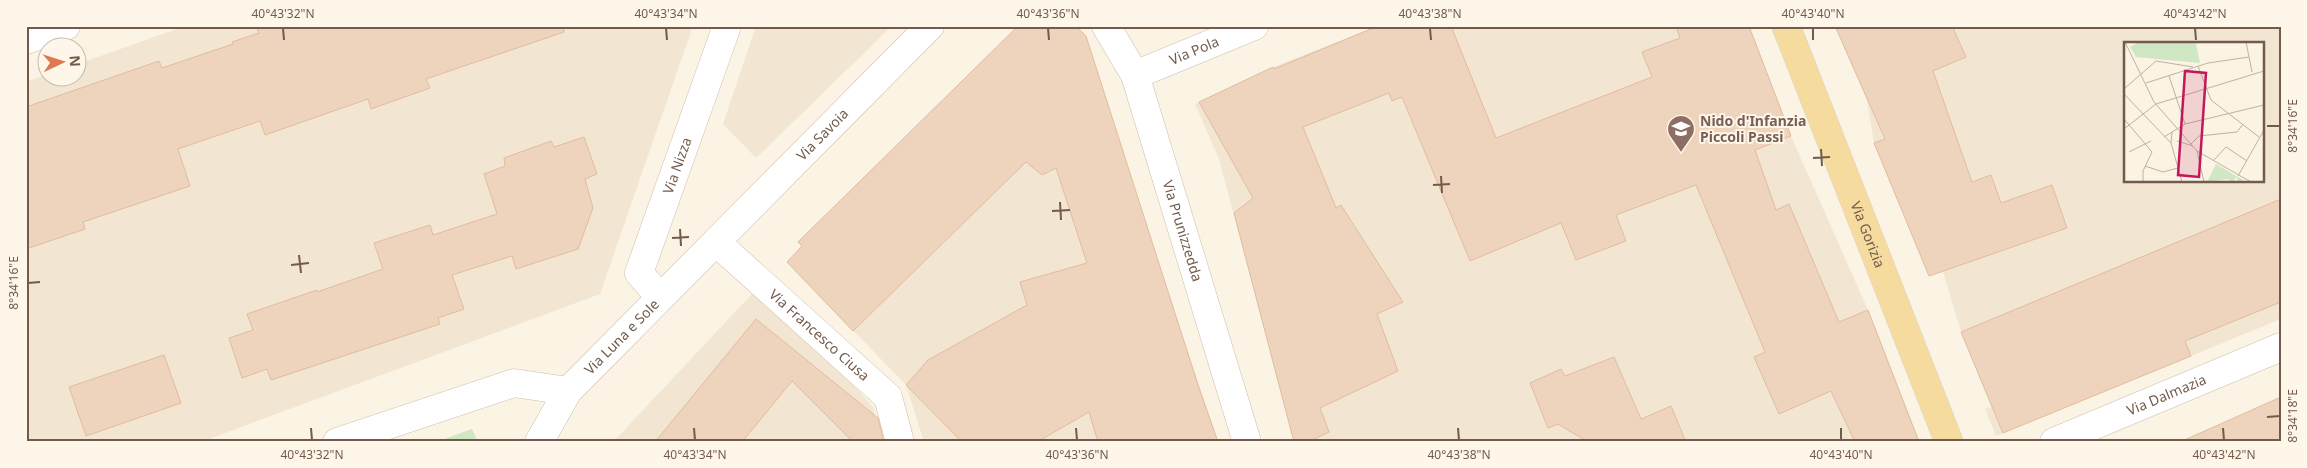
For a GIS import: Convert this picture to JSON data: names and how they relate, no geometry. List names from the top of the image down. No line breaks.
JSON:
{"streets":{"main road":["Via Gorizia"],"street":["Via Pola","Via Savoia","Via Nizza","Via Prunizzedda","Via Francesco Ciusa","Via Luna e Sole","Via Dalmazia"]},"crossings":[["Via Pola","Via Prunizzedda"],["Via Savoia","Via Francesco Ciusa"],["Via Savoia","Via Luna e Sole"],["Via Nizza","Via Luna e Sole"],["Via Francesco Ciusa","Via Luna e Sole"]],"places":{"school or university":["Nido d'Infanzia Piccoli Passi"]},"north":"right","coordinates":["40°43'32\"N","40°43'34\"N","40°43'36\"N","40°43'38\"N","40°43'40\"N","40°43'42\"N","8°34'16\"E","8°34'18\"E"]}
